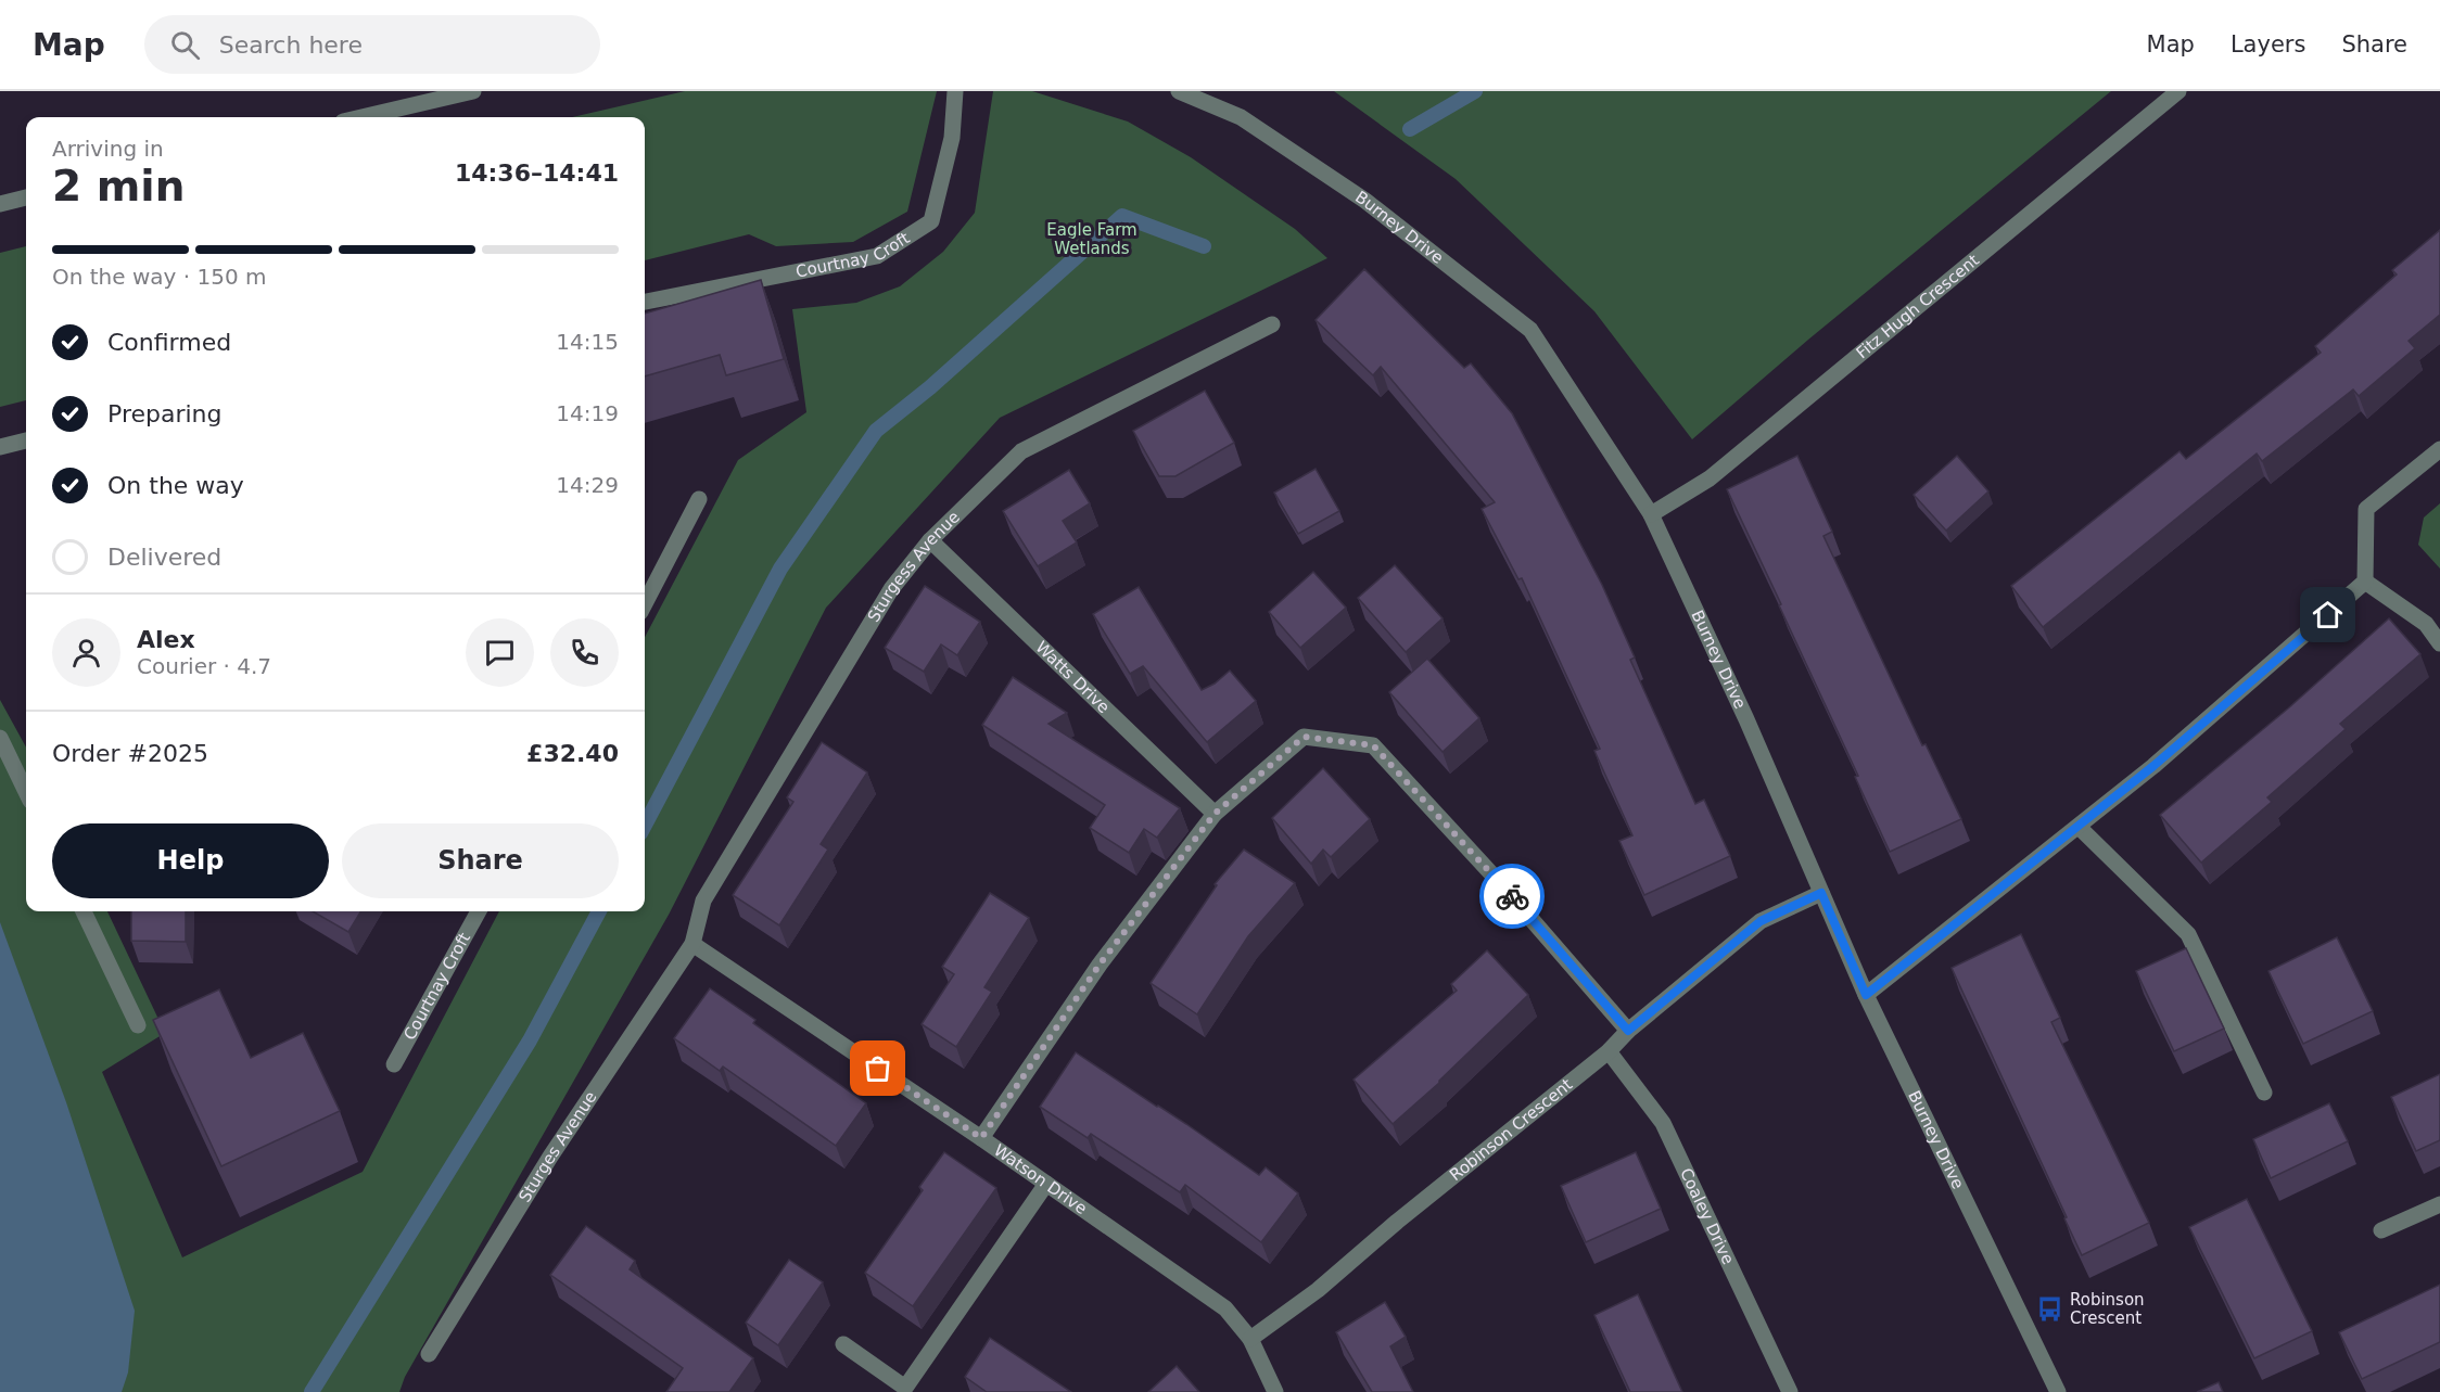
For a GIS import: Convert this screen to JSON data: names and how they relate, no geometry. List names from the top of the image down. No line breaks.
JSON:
{"streets":{"street":["Burney Drive","Courtnay Croft","Fitz Hugh Crescent","Sturgess Avenue","Watts Drive","Robinson Crescent","Sturges Avenue","Watson Drive","Coaley Drive"]},"crossings":[["Burney Drive","Fitz Hugh Crescent"],["Burney Drive","Robinson Crescent"],["Sturgess Avenue","Watts Drive"],["Sturgess Avenue","Sturges Avenue"],["Sturgess Avenue","Watson Drive"],["Robinson Crescent","Watson Drive"],["Robinson Crescent","Coaley Drive"],["Sturges Avenue","Watson Drive"]],"parks":["Eagle Farm Wetlands"],"places":{"bus stop":["Robinson Crescent"]},"page":{"header":"Map","search":"Search here","nav":["Map","Layers","Share"],"heading":["2 min","Arriving in","14:36–14:41"],"panel":["Alex","Courier · 4.7","Order #2025","£32.40"],"bar":"On the way · 150 m","list":[["Confirmed","14:15"],["Preparing","14:19"],["On the way","14:29"],"Delivered"],"buttons":["Help","Share"]}}
